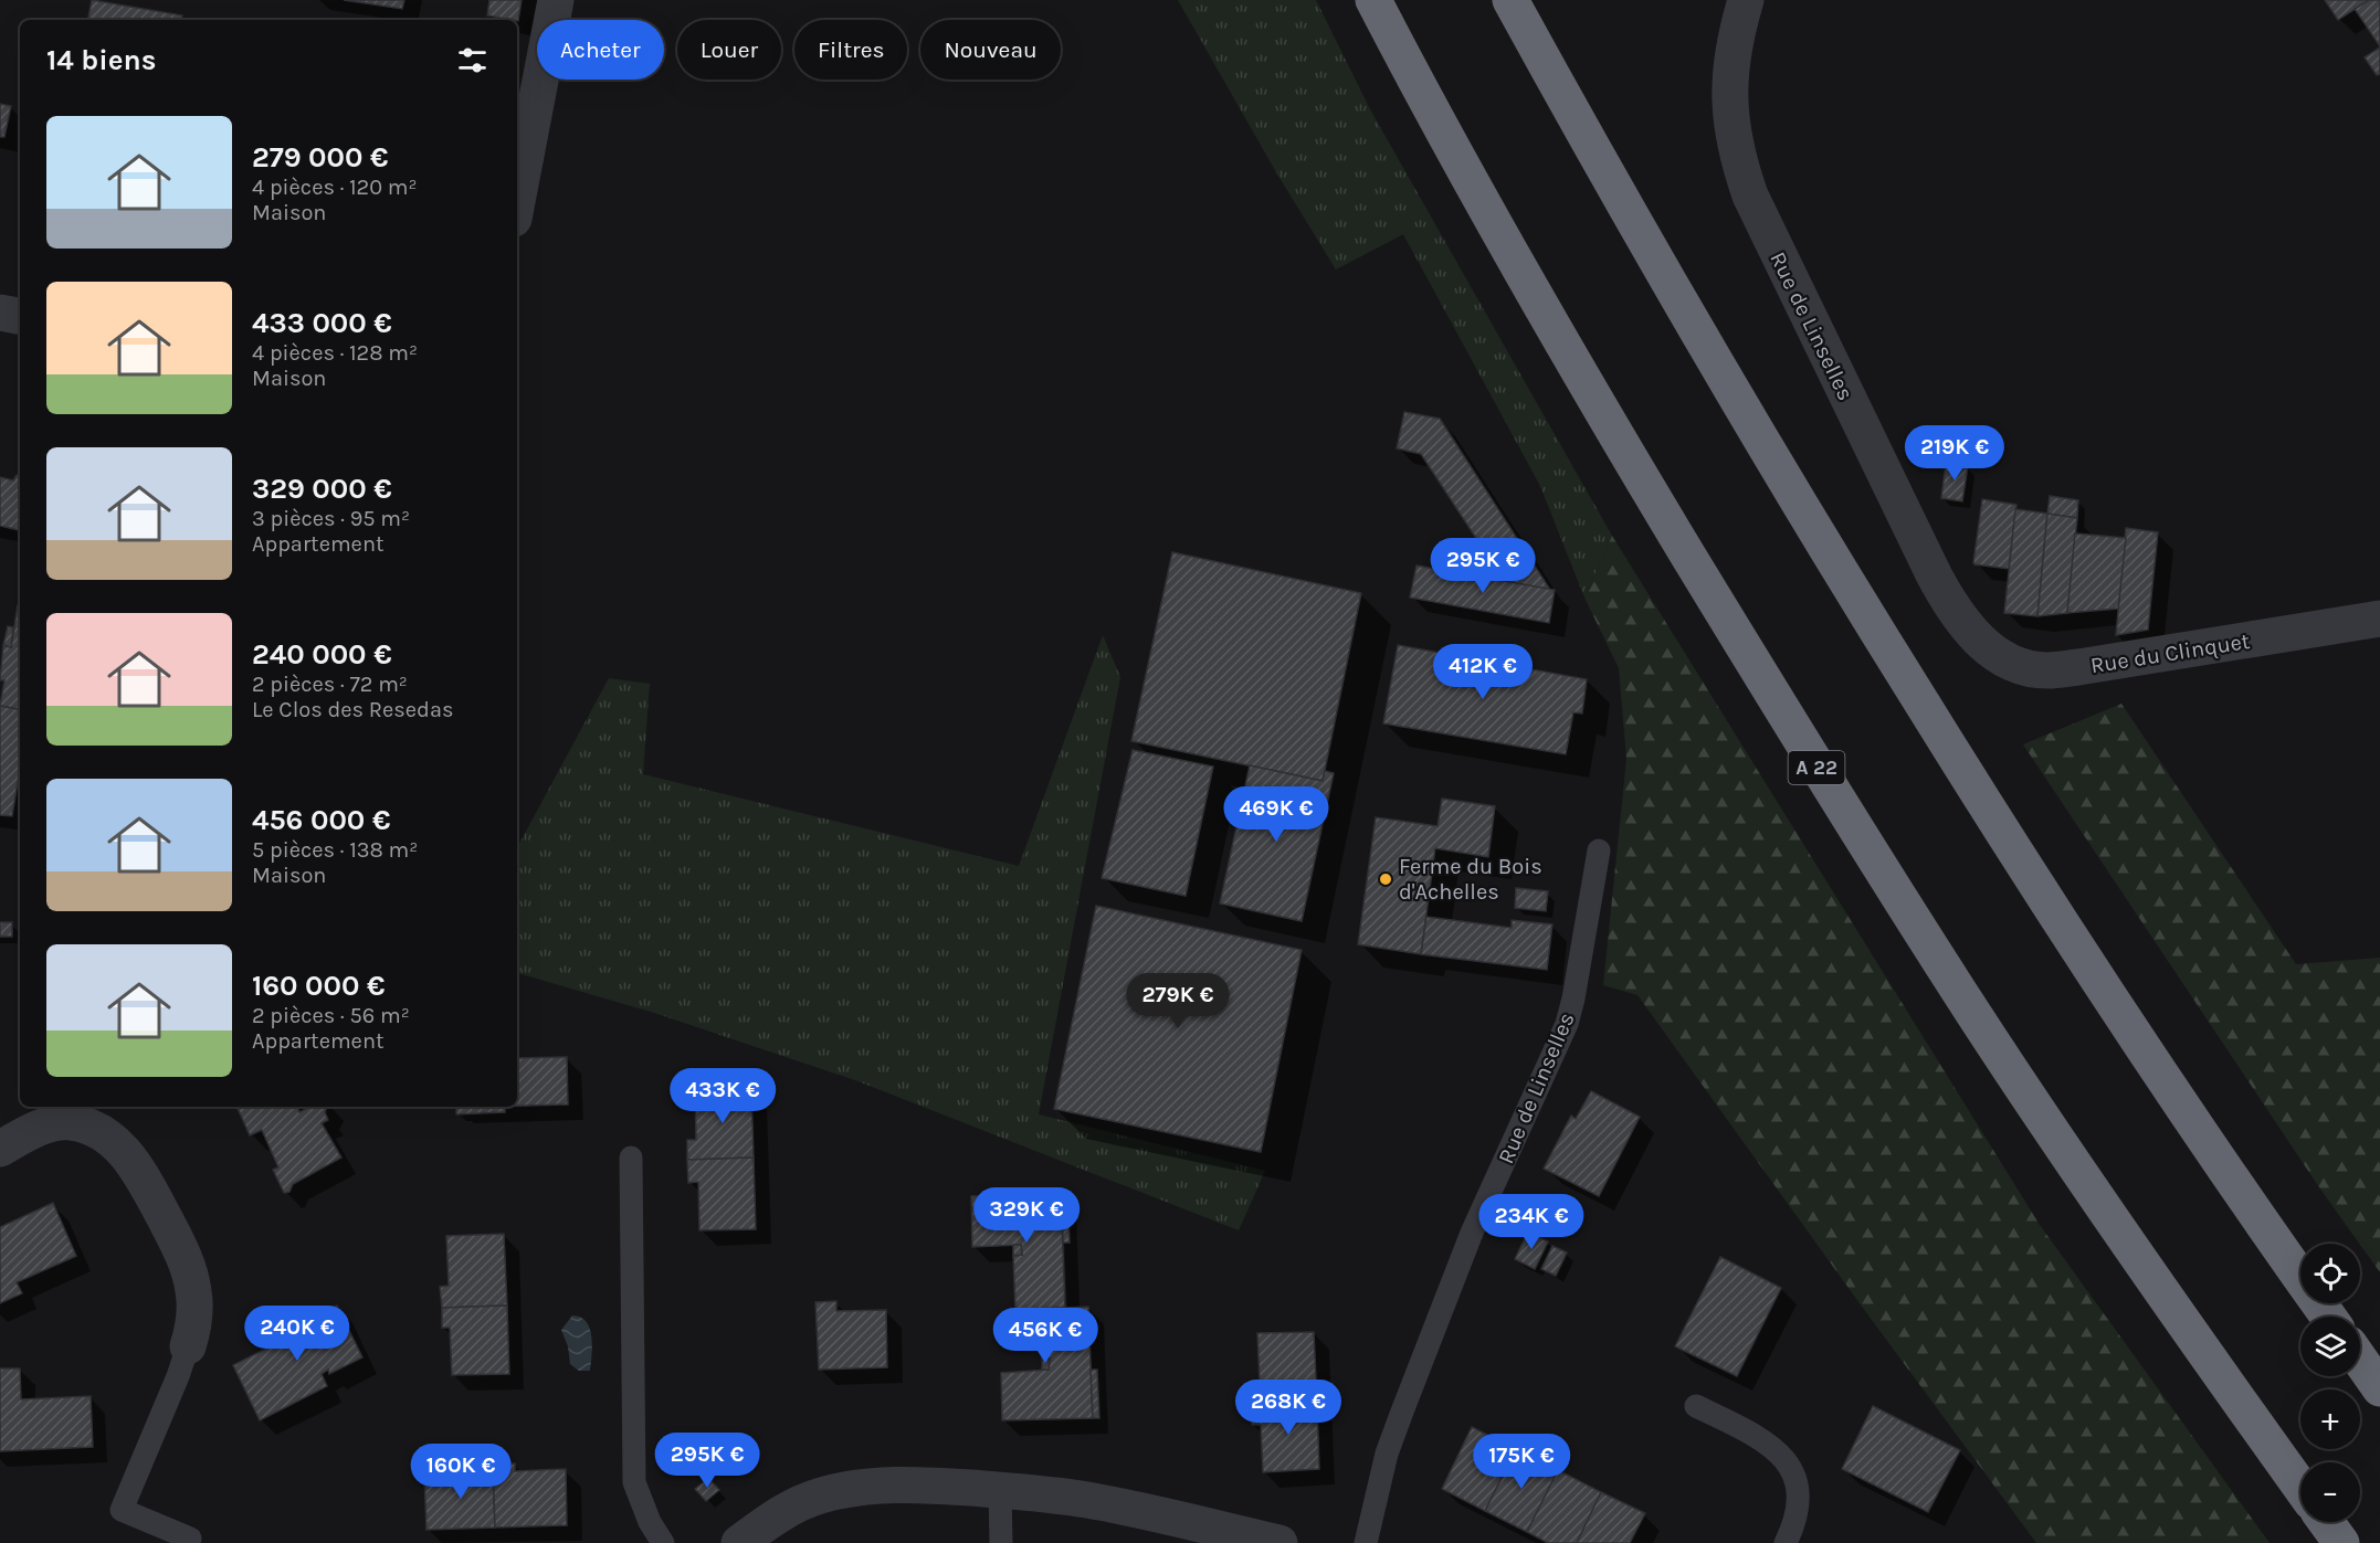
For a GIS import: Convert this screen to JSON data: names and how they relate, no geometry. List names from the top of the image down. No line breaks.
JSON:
{"streets":{"highway":["A 22"],"street":["Rue de Linselles","Rue du Clinquet"]},"crossings":[["Rue de Linselles","Rue du Clinquet"]],"places":["Ferme du Bois d'Achelles"],"page":{"chip":["Acheter","Louer","Filtres","Nouveau"],"heading":"14 biens","list":[{"name":"279 000 €","note":"4 pièces · 120 m² · Maison"},{"name":"433 000 €","note":"4 pièces · 128 m² · Maison"},{"name":"329 000 €","note":"3 pièces · 95 m² · Appartement"},{"name":"240 000 €","note":"2 pièces · 72 m² · Le Clos des Resedas"},{"name":"456 000 €","note":"5 pièces · 138 m² · Maison"},{"name":"160 000 €","note":"2 pièces · 56 m² · Appartement"}],"price":["219K €","295K €","412K €","469K €","279K €","433K €","329K €","234K €","240K €","456K €","268K €","295K €","175K €","160K €"],"map_buttons":["+","−"]}}
